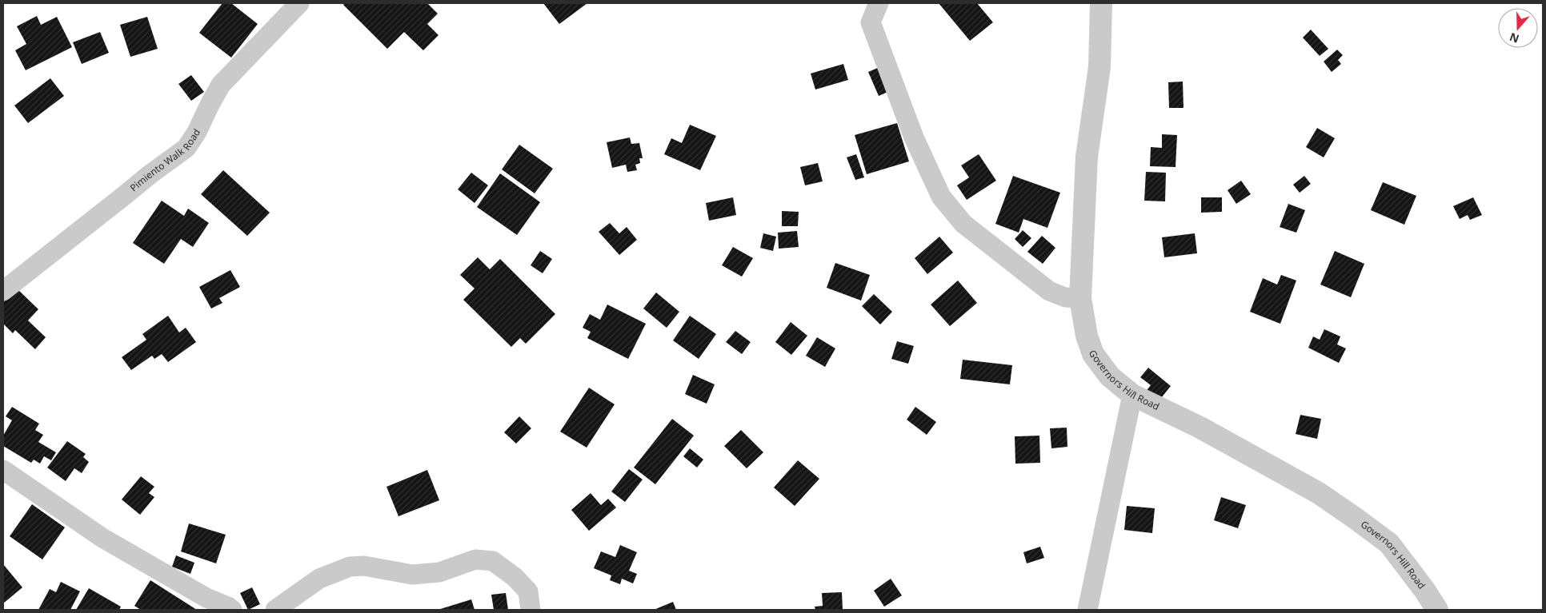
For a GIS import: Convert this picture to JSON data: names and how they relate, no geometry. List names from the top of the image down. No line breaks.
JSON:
{"streets":{"street":["Pimiento Walk Road","Governors Hill Road"]},"north":"bottom"}
